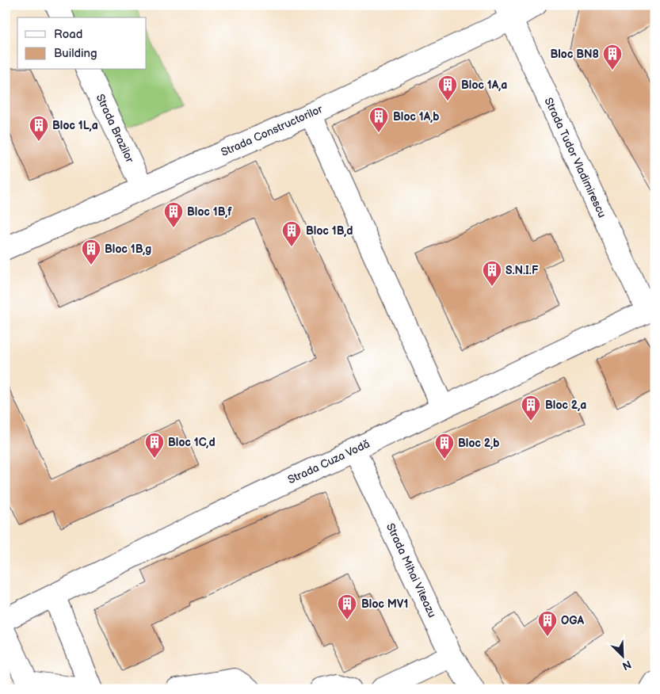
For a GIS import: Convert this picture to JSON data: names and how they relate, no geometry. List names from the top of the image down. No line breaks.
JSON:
{"streets":{"street":["Strada Brazilor","Strada Constructorilor","Strada Tudor Vladimirescu","Strada Cuza Vodă","Strada Mihai Viteazu"]},"crossings":[["Strada Brazilor","Strada Constructorilor"],["Strada Constructorilor","Strada Tudor Vladimirescu"],["Strada Tudor Vladimirescu","Strada Cuza Vodă"],["Strada Cuza Vodă","Strada Mihai Viteazu"]],"places":{"building":["Bloc BN8","Bloc 1A,a","Bloc 1A,b","Bloc 1L,a","Bloc 1B,f","Bloc 1B,d","Bloc 1B,g","S.N.I.F","Bloc 2,a","Bloc 1C,d","Bloc 2,b","Bloc MV1","OGA"]},"legend":["Road","Building"],"north":"bottom right"}
